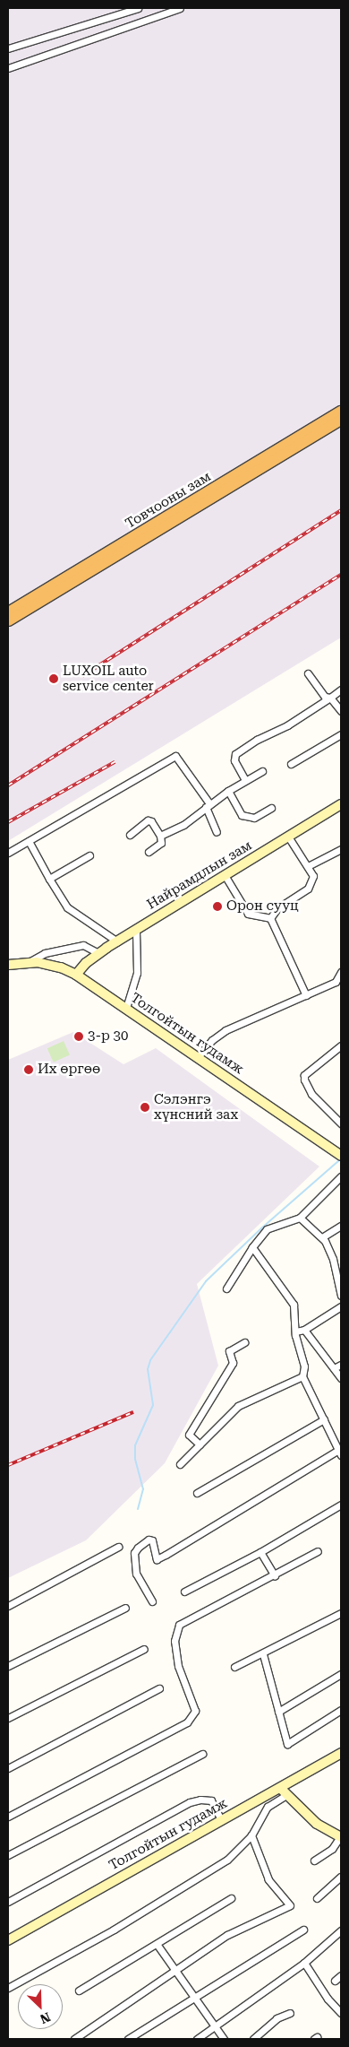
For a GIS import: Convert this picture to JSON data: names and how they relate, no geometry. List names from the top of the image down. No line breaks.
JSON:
{"streets":{"highway":["Товчооны зам"],"main road":["Найрамдлын зам","Толгойтын гудамж"]},"crossings":[["Найрамдлын зам","Толгойтын гудамж"]],"places":["LUXOIL auto service center","Орон сууц","3-р 30","Их өргөө","Сэлэнгэ хүнсний зах"],"north":"bottom right"}
